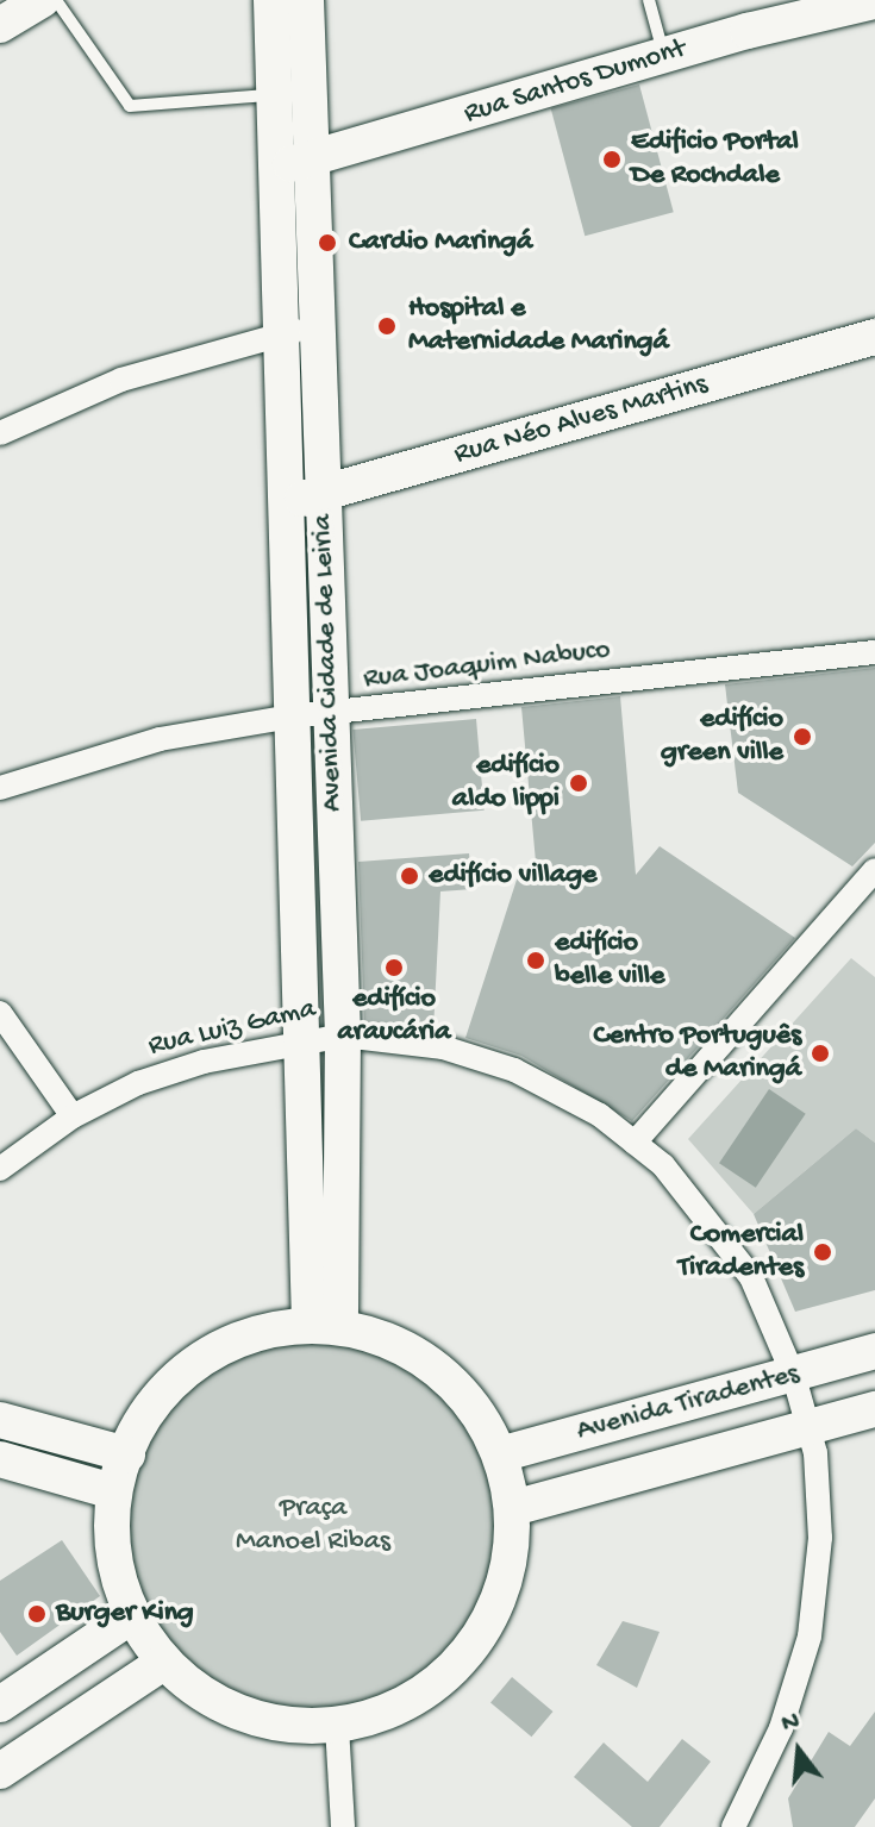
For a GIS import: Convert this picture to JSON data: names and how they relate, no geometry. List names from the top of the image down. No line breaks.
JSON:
{"streets":{"main road":["Rua Santos Dumont","Rua Néo Alves Martins","Avenida Cidade de Leiria","Avenida Tiradentes"],"street":["Rua Joaquim Nabuco","Rua Luiz Gama"]},"crossings":[["Rua Santos Dumont","Avenida Cidade de Leiria"],["Rua Néo Alves Martins","Avenida Cidade de Leiria"],["Avenida Cidade de Leiria","Rua Joaquim Nabuco"],["Avenida Cidade de Leiria","Rua Luiz Gama"],["Rua Luiz Gama","Avenida Tiradentes"]],"parks":["Praça Manoel Ribas"],"places":["Edificio Portal De Rochdale","Cardio Maringá","Hospital e Maternidade Maringá","edifício green ville","edifício aldo lippi","edifício village","edifício belle ville","edifício araucária","Centro Português de Maringá","Comercial Tiradentes","Burger King"],"north":"top"}
